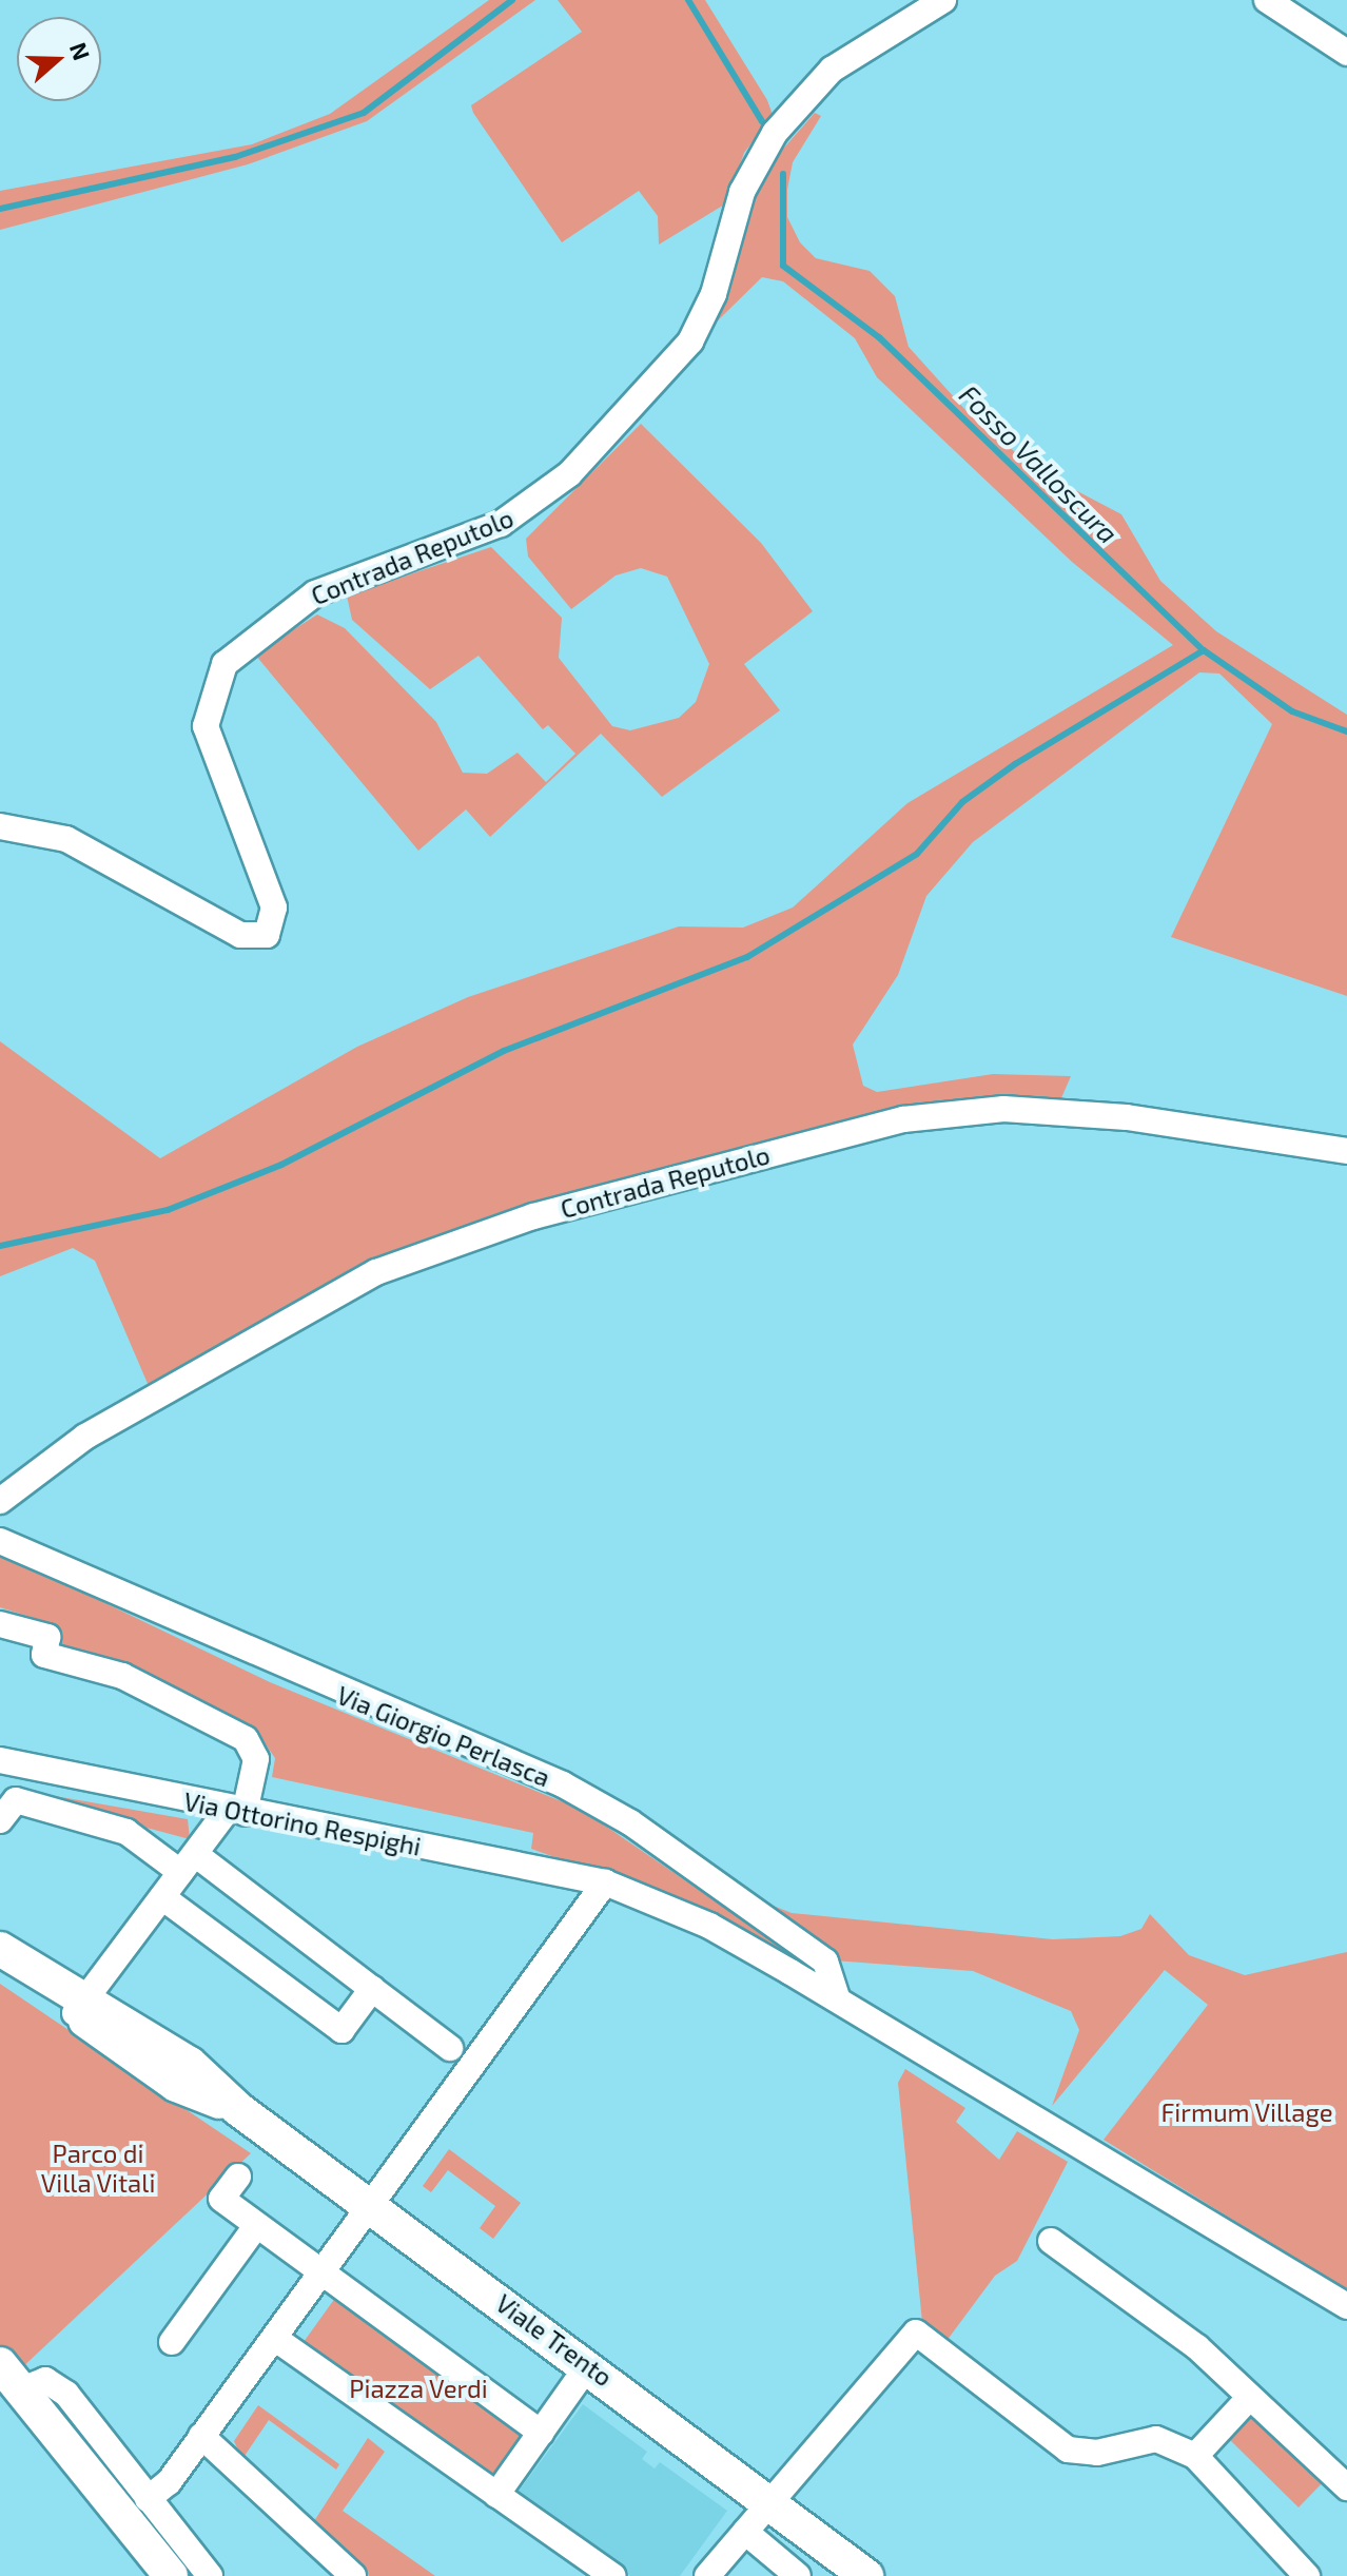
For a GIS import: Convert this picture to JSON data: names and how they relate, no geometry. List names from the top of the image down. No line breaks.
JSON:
{"streets":{"main road":["Viale Trento"],"street":["Contrada Reputolo","Via Giorgio Perlasca","Via Ottorino Respighi"]},"crossings":[["Via Giorgio Perlasca","Via Ottorino Respighi"]],"water":["Fosso Valloscura"],"parks":["Firmum Village","Parco di Villa Vitali","Piazza Verdi"],"north":"right"}
